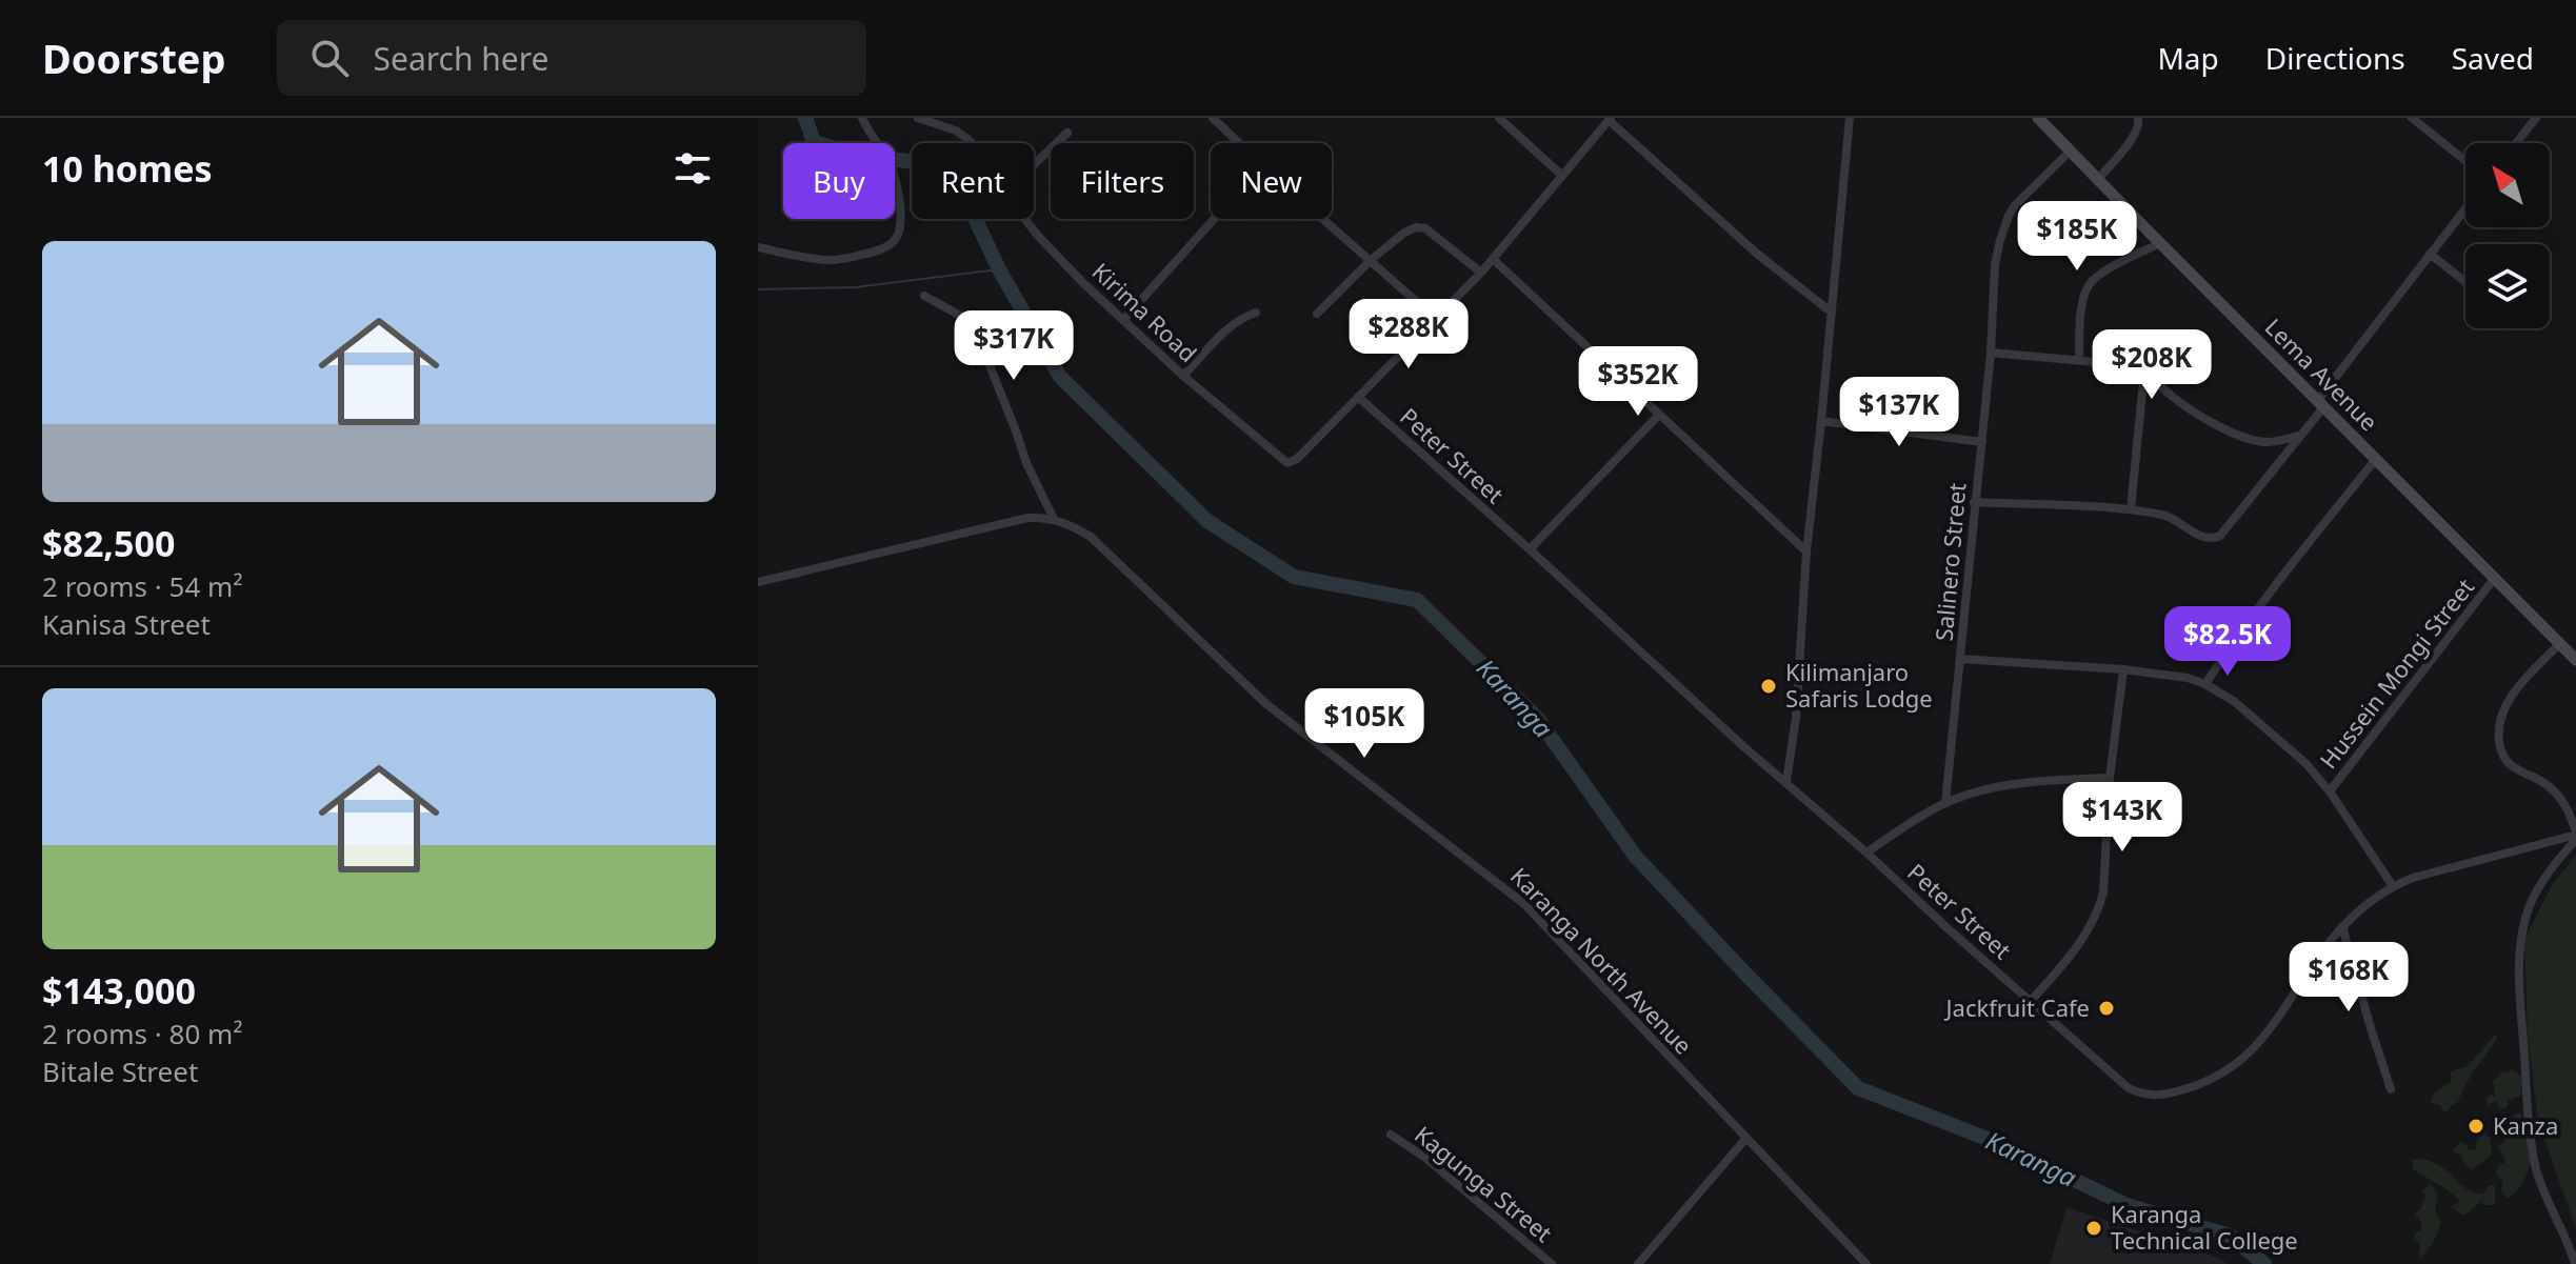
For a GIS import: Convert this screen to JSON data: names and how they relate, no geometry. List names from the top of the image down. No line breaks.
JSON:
{"streets":{"main road":["Lema Avenue"],"street":["Kirima Road","Peter Street","Salinero Street","Hussein Mongi Street","Karanga North Avenue","Kagunga Street"]},"crossings":[["Kirima Road","Peter Street"],["Lema Avenue","Salinero Street"],["Lema Avenue","Hussein Mongi Street"]],"water":["Karanga"],"places":["Kilimanjaro Safaris Lodge","Jackfruit Cafe","Kanza","Karanga Technical College"],"north":"top left","page":{"header":"Doorstep","search":"Search here","nav":["Map","Directions","Saved"],"heading":"10 homes","chip":["Buy","Rent","Filters","New"],"price":["$185K","$288K","$317K","$208K","$352K","$137K","$82.5K","$105K","$143K","$168K"],"list":[{"name":"$82,500","note":"2 rooms · 54 m² · Kanisa Street"},{"name":"$143,000","note":"2 rooms · 80 m² · Bitale Street"}]}}
